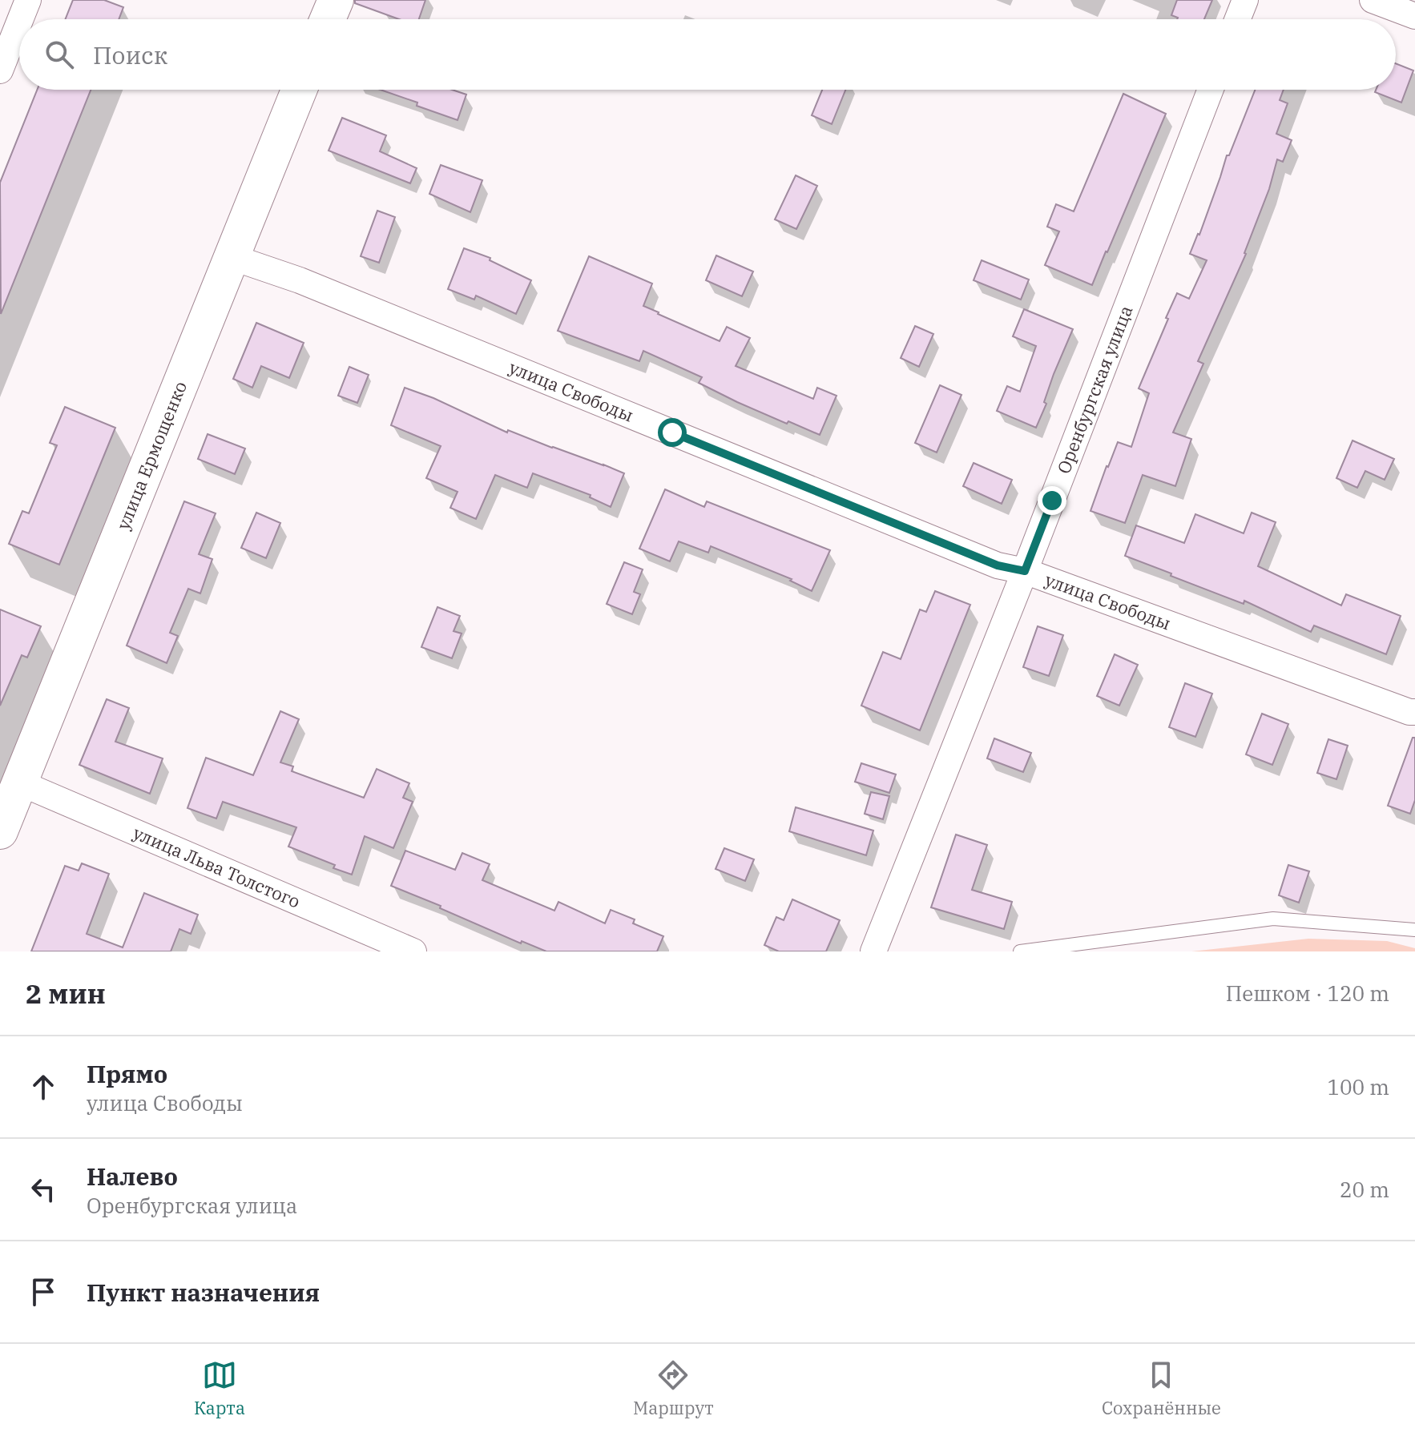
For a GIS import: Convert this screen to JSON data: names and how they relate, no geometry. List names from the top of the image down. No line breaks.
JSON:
{"streets":{"highway":["улица Ермощенко"],"street":["Оренбургская улица","улица Свободы","улица Льва Толстого"]},"crossings":[["Оренбургская улица","улица Свободы"],["улица Свободы","улица Ермощенко"],["улица Ермощенко","улица Льва Толстого"]],"page":{"search":"Поиск","heading":["2 мин","Пешком · 120 m"],"list":[["Прямо","улица Свободы","100 m"],["Налево","Оренбургская улица","20 m"],"Пункт назначения"],"nav":["Карта","Маршрут","Сохранённые"]}}
